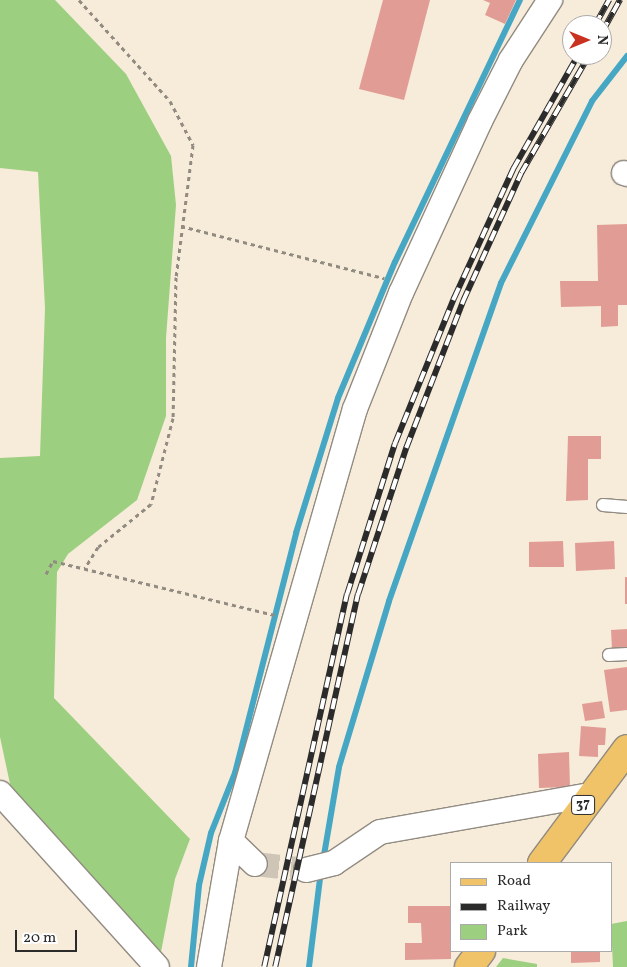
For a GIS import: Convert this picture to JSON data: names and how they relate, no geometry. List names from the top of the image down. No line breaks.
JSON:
{"streets":{"main road":["37"]},"legend":["Road","Railway","Park"],"scale_bar":"20 m","north":"right"}
